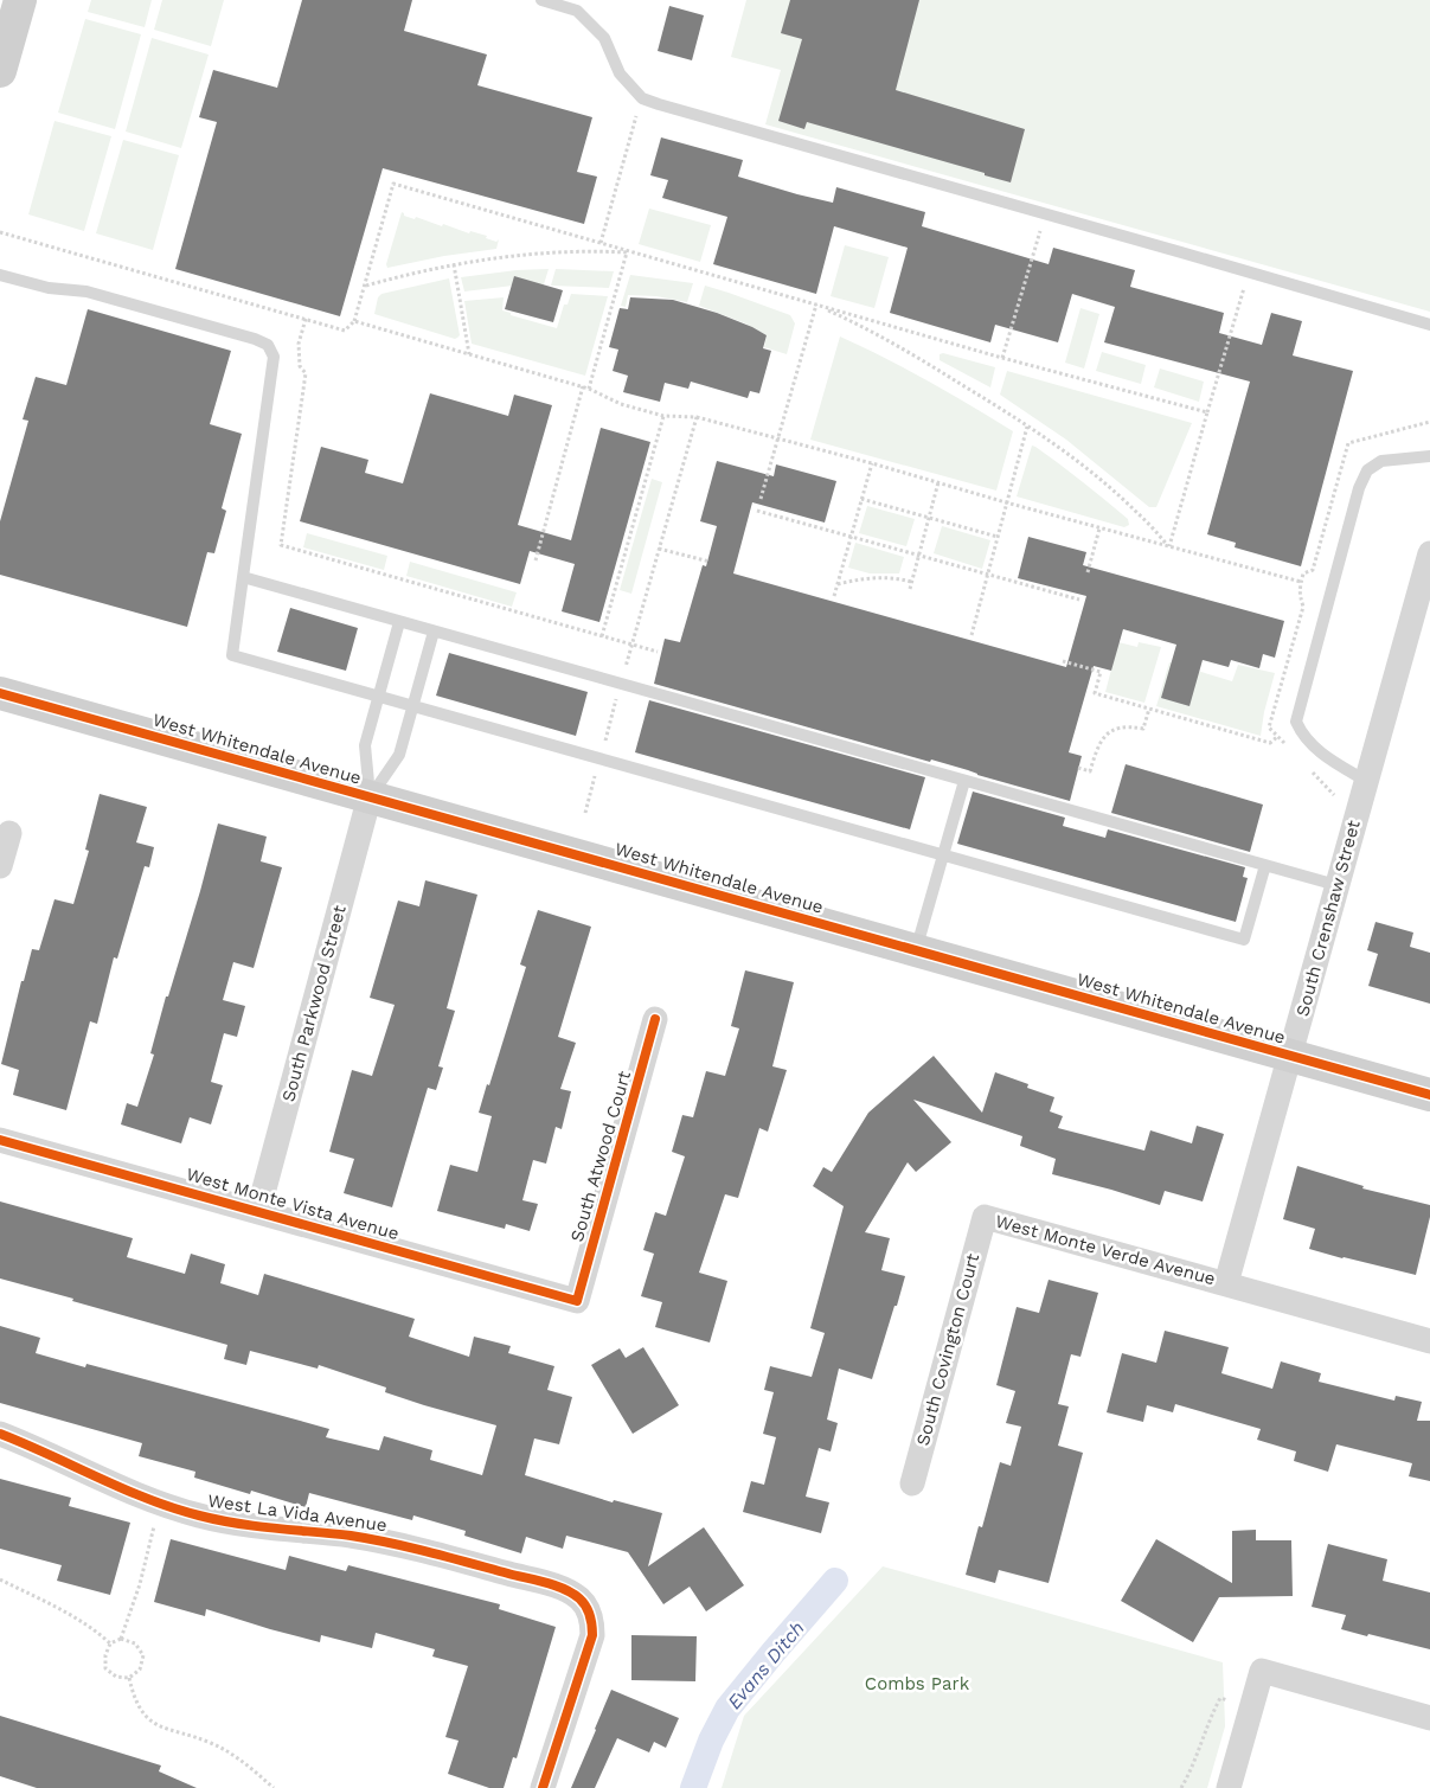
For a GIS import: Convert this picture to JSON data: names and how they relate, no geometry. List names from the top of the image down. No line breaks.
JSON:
{"streets":{"street":["West Whitendale Avenue","South Crenshaw Street","South Parkwood Street","South Atwood Court","West Monte Vista Avenue","West Monte Verde Avenue","South Covington Court","West La Vida Avenue"]},"crossings":[["West Whitendale Avenue","South Crenshaw Street"],["West Whitendale Avenue","South Parkwood Street"],["South Crenshaw Street","West Monte Verde Avenue"],["South Parkwood Street","West Monte Vista Avenue"],["South Atwood Court","West Monte Vista Avenue"],["West Monte Verde Avenue","South Covington Court"]],"water":["Evans Ditch"],"parks":["Combs Park"]}
